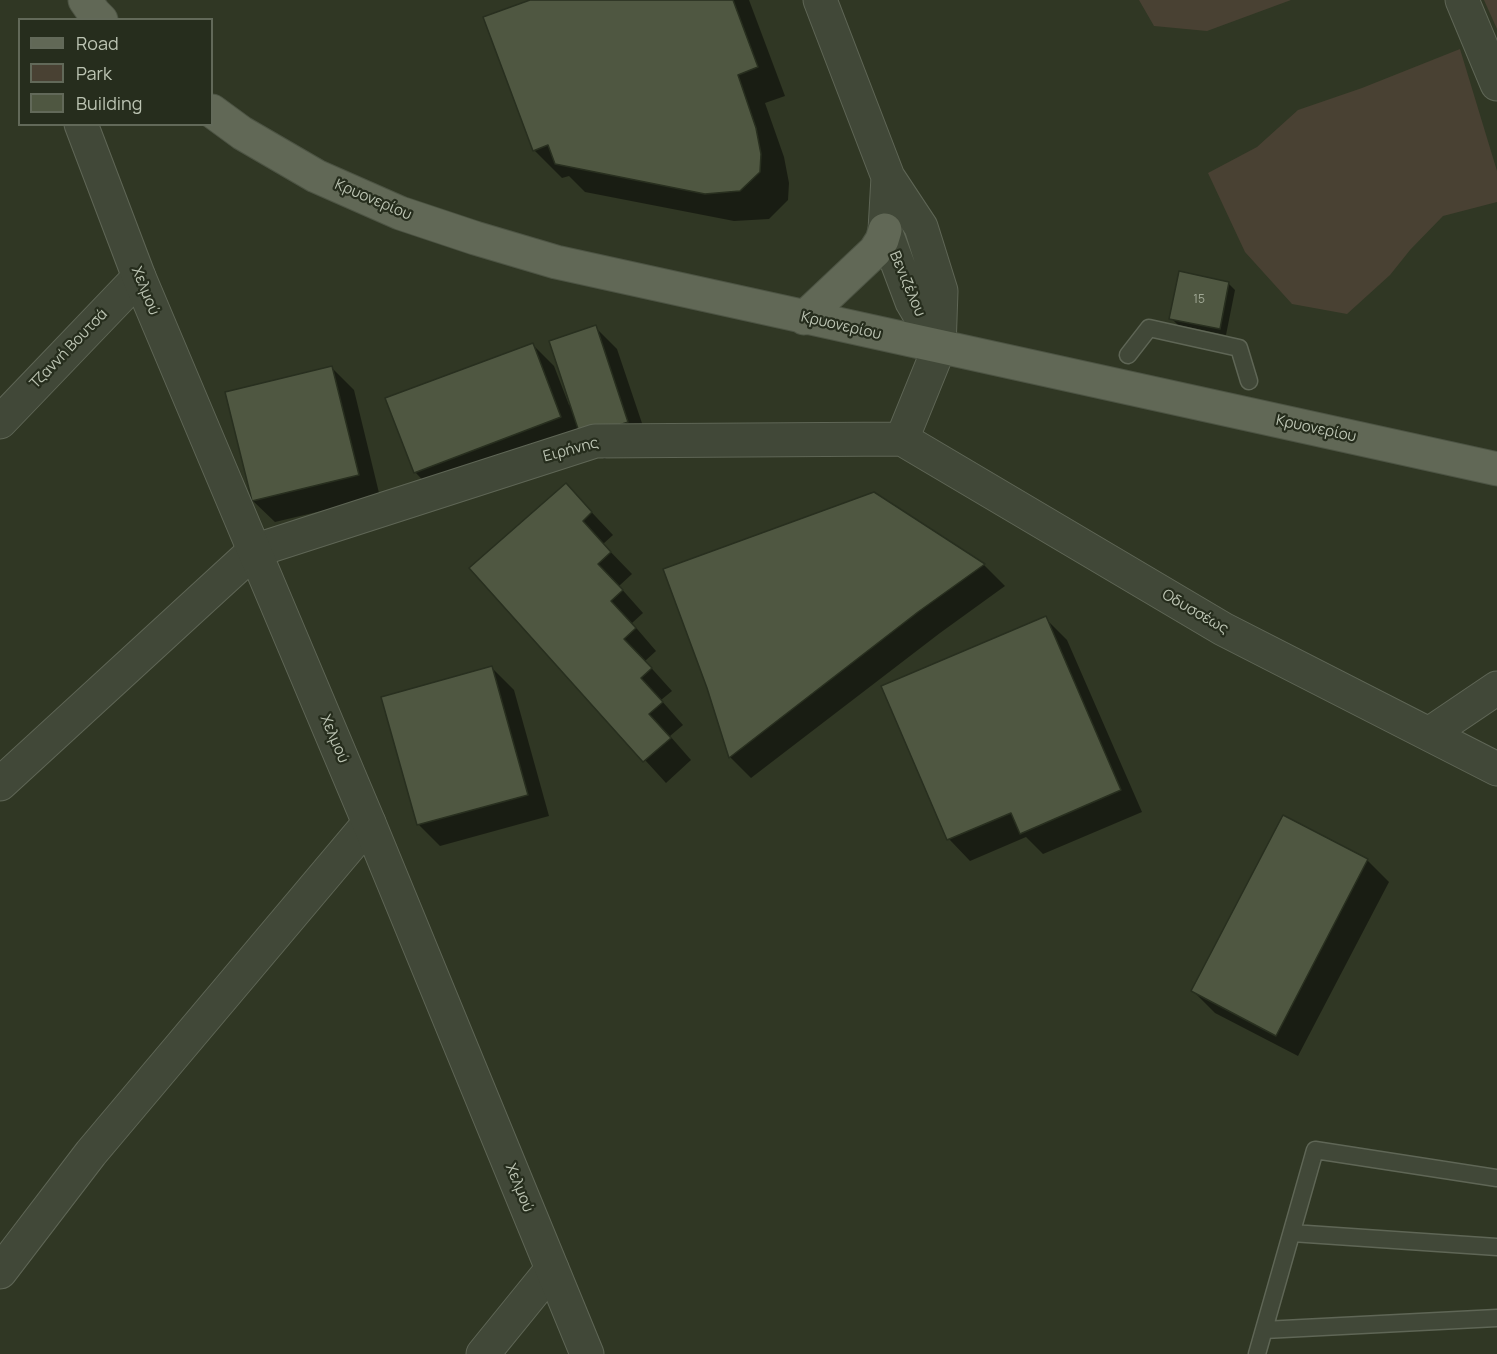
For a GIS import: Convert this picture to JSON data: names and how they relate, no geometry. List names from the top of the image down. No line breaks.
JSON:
{"streets":{"main road":["Κρυονερίου"],"street":["Βενιζέλου","Χελμού","Τζαννή Βουτσά","Ειρήνης","Οδυσσέως"]},"crossings":[["Κρυονερίου","Βενιζέλου"],["Χελμού","Τζαννή Βουτσά"],["Χελμού","Ειρήνης"],["Ειρήνης","Οδυσσέως"]],"house_numbers":["15"],"legend":["Road","Park","Building"]}
